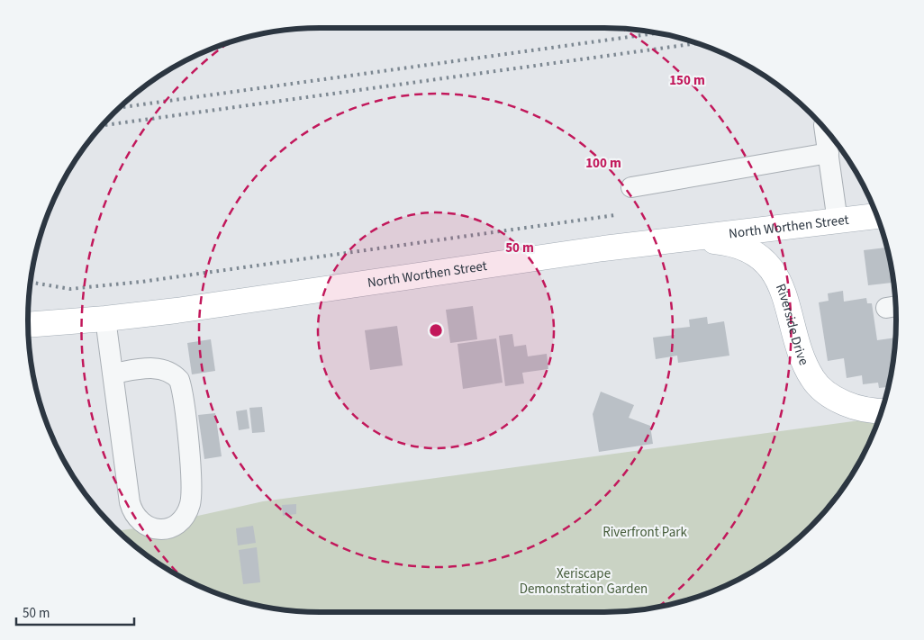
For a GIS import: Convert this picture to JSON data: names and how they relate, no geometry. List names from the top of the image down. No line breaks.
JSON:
{"streets":{"main road":["North Worthen Street","Riverside Drive"]},"crossings":[["North Worthen Street","Riverside Drive"]],"parks":["Riverfront Park","Xeriscape Demonstration Garden"],"scale_bar":"50 m","rings":["150 m","100 m","50 m"]}
